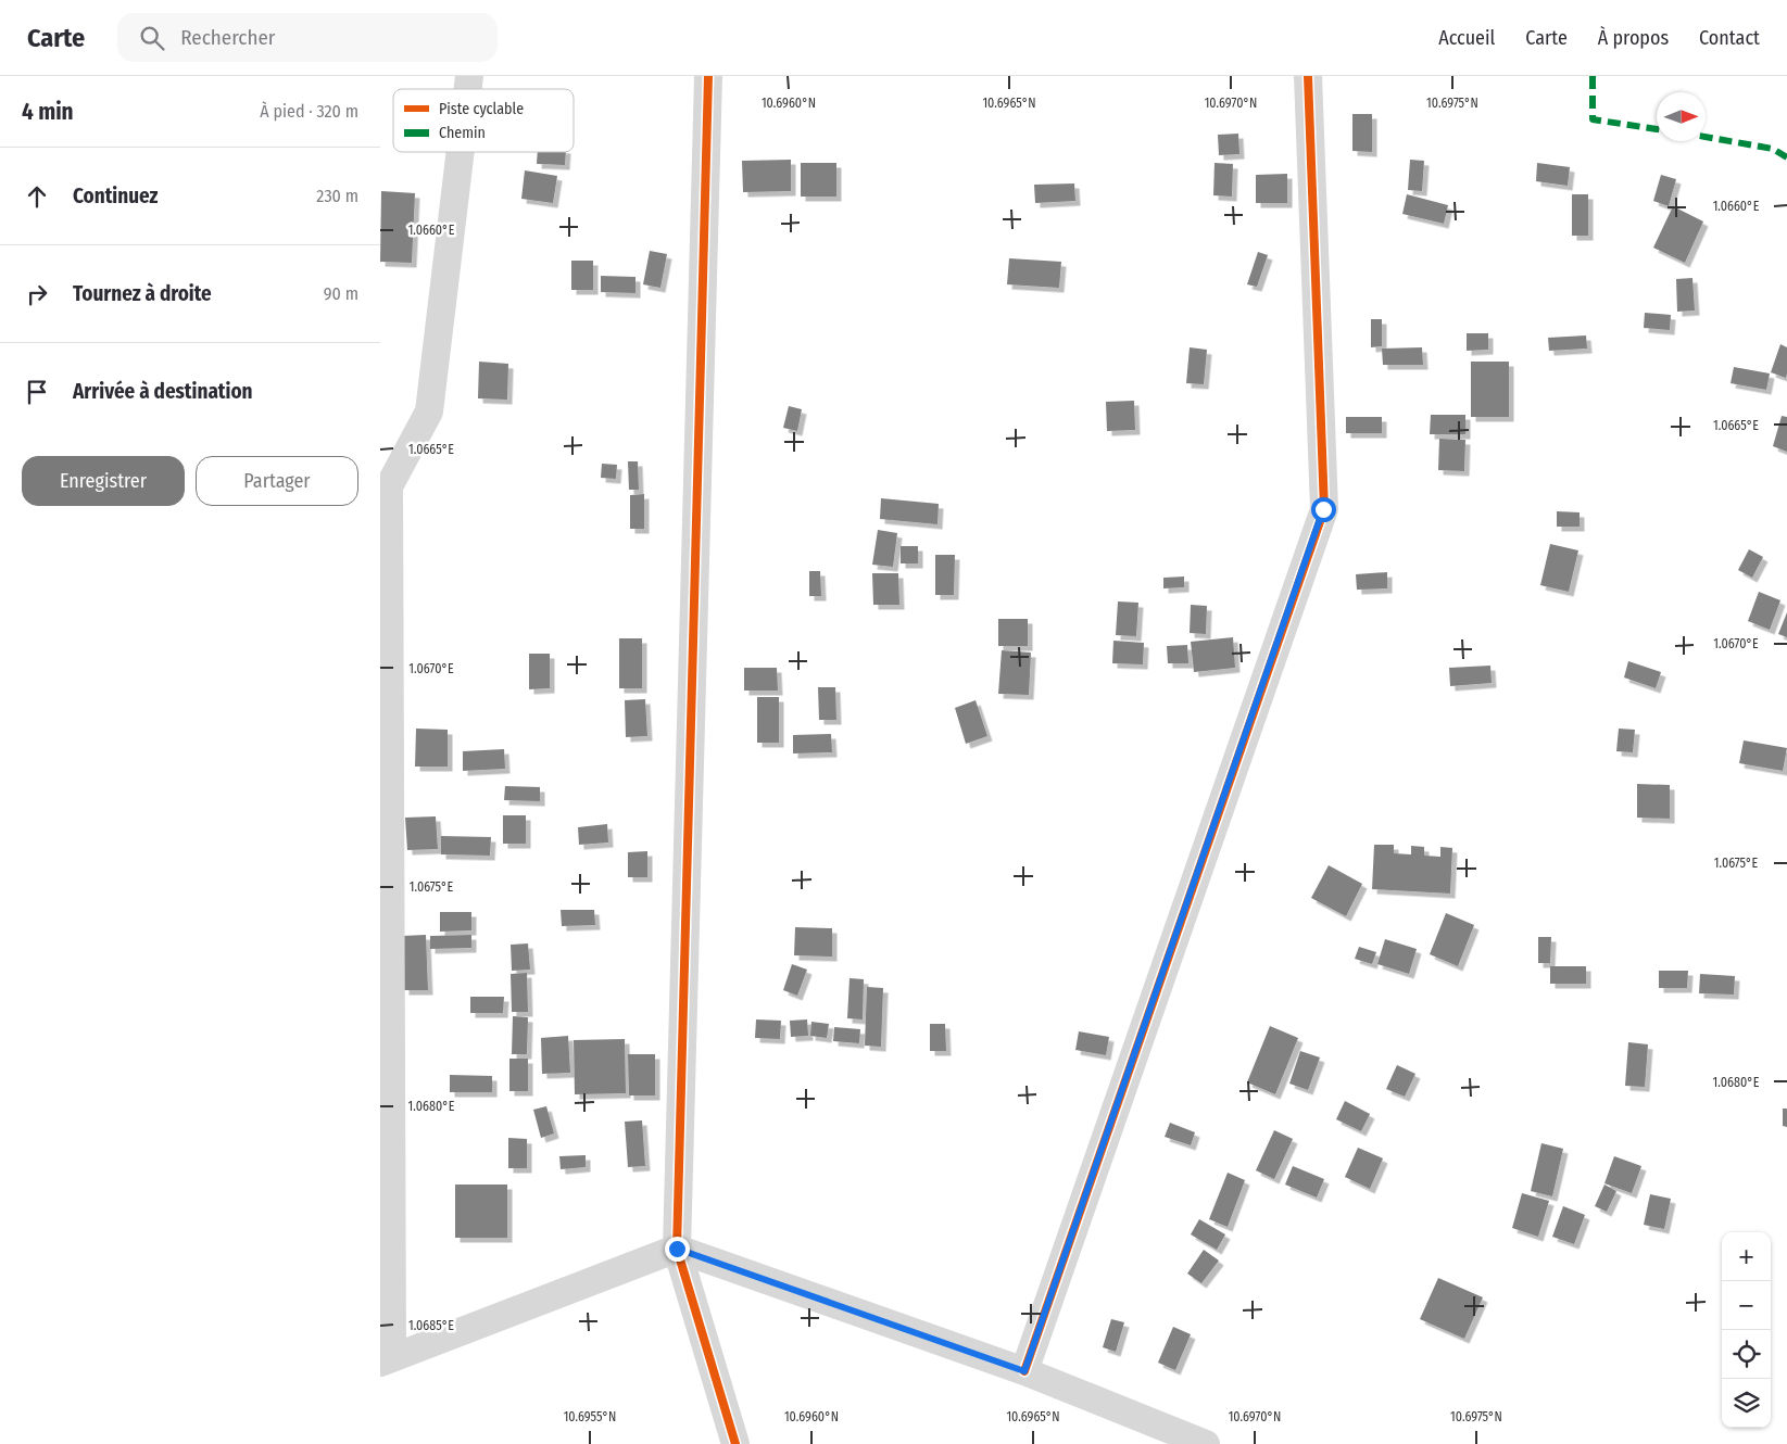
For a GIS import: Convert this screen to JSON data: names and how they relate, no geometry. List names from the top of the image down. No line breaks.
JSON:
{"legend":["Piste cyclable","Chemin"],"north":"right","page":{"header":"Carte","search":"Rechercher","nav":["Accueil","Carte","À propos","Contact"],"heading":["4 min","À pied · 320 m"],"list":[["Continuez","230 m"],["Tournez à droite","90 m"],"Arrivée à destination"],"buttons":["Enregistrer","Partager"],"map_buttons":["+","−"]},"coordinates":["10.6960°N","10.6965°N","10.6970°N","10.6975°N","1.0660°E","1.0665°E","1.0670°E","1.0675°E","1.0680°E","1.0685°E","10.6955°N"]}
